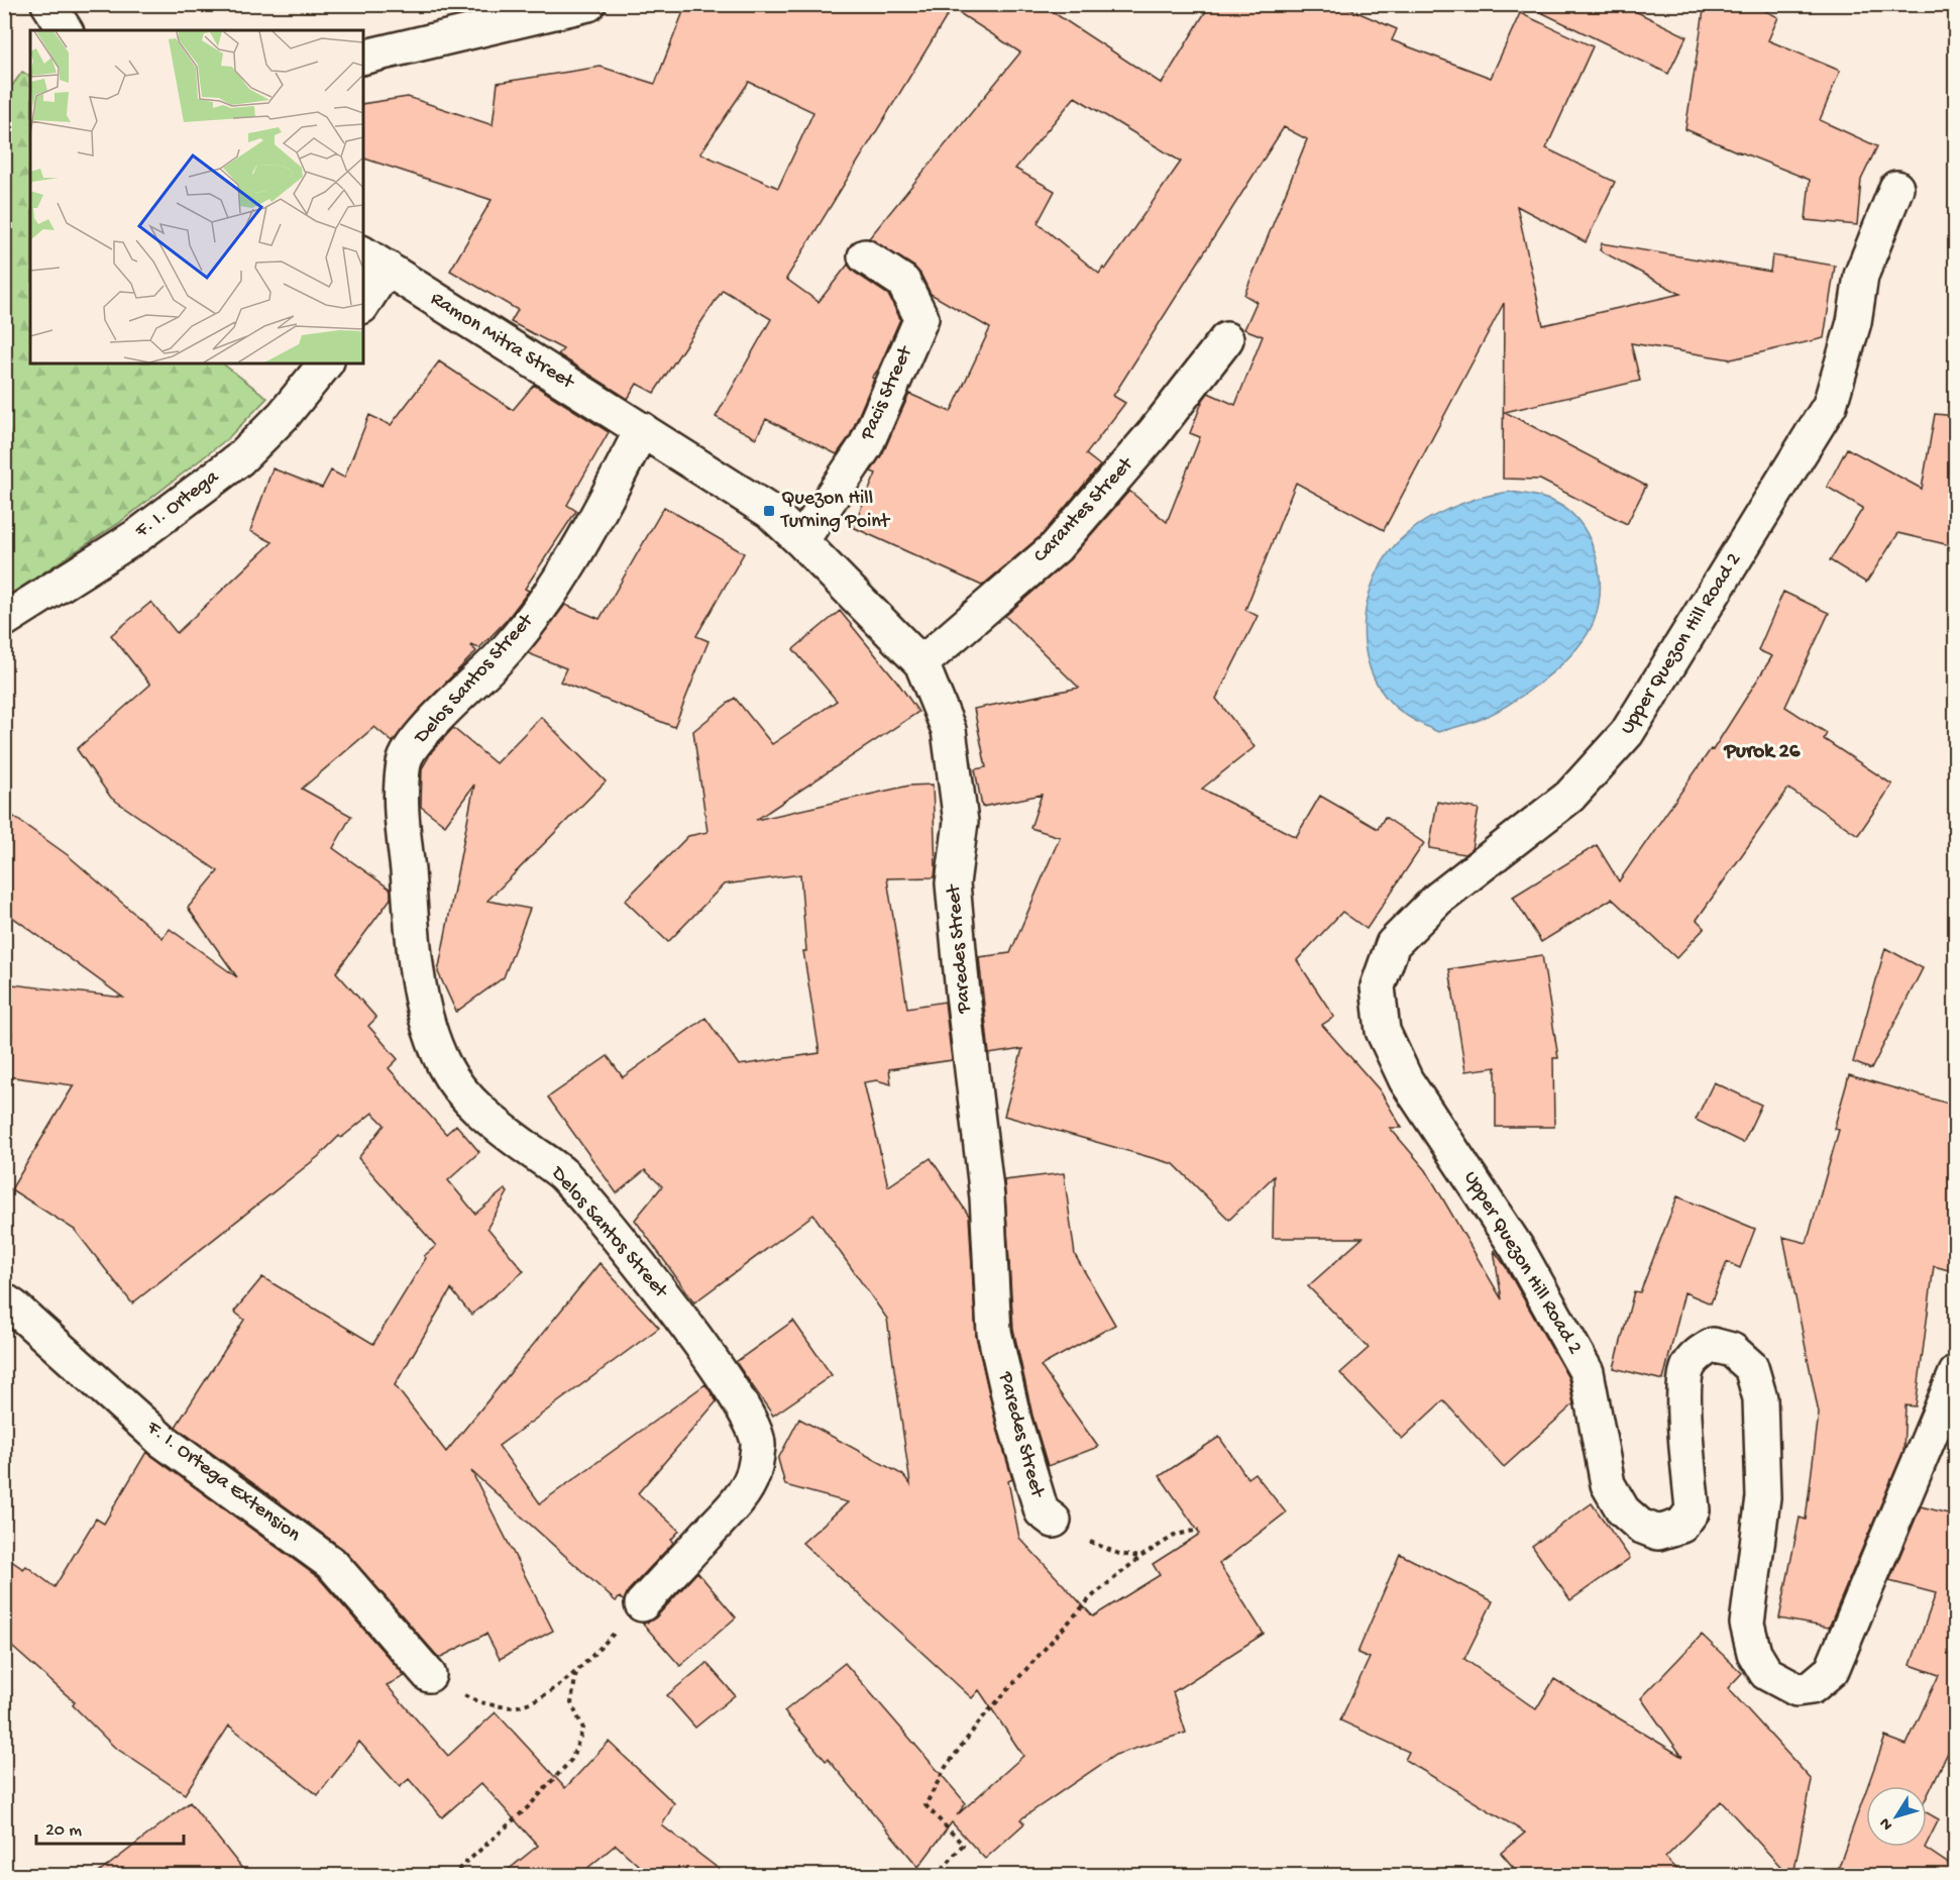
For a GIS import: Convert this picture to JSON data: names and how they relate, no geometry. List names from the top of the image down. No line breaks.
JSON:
{"streets":{"street":["Ramon Mitra Street","Pacis Street","F. I. Ortega","Carantes Street","Upper Quezon Hill Road 2","Delos Santos Street","Paredes Street","F. I. Ortega Extension"]},"crossings":[["Ramon Mitra Street","Delos Santos Street"],["Ramon Mitra Street","Paredes Street"],["Pacis Street","Paredes Street"],["Carantes Street","Paredes Street"],["Delos Santos Street","Paredes Street"]],"districts":["Purok 26"],"places":{"transit":["Quezon Hill Turning Point"]},"scale_bar":"20 m","north":"bottom left"}
